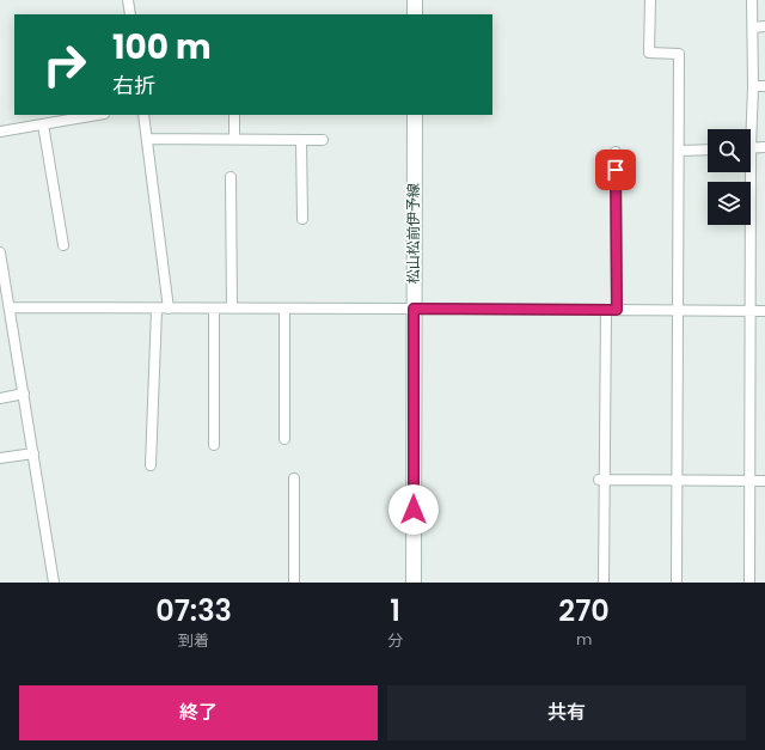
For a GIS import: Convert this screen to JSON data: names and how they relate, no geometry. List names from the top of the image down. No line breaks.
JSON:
{"streets":{"main road":["松山松前伊予線"]},"page":{"turn":["100 m","右折"],"eta":["07:33","到着","1","分","270","m"],"buttons":["終了","共有"]}}
